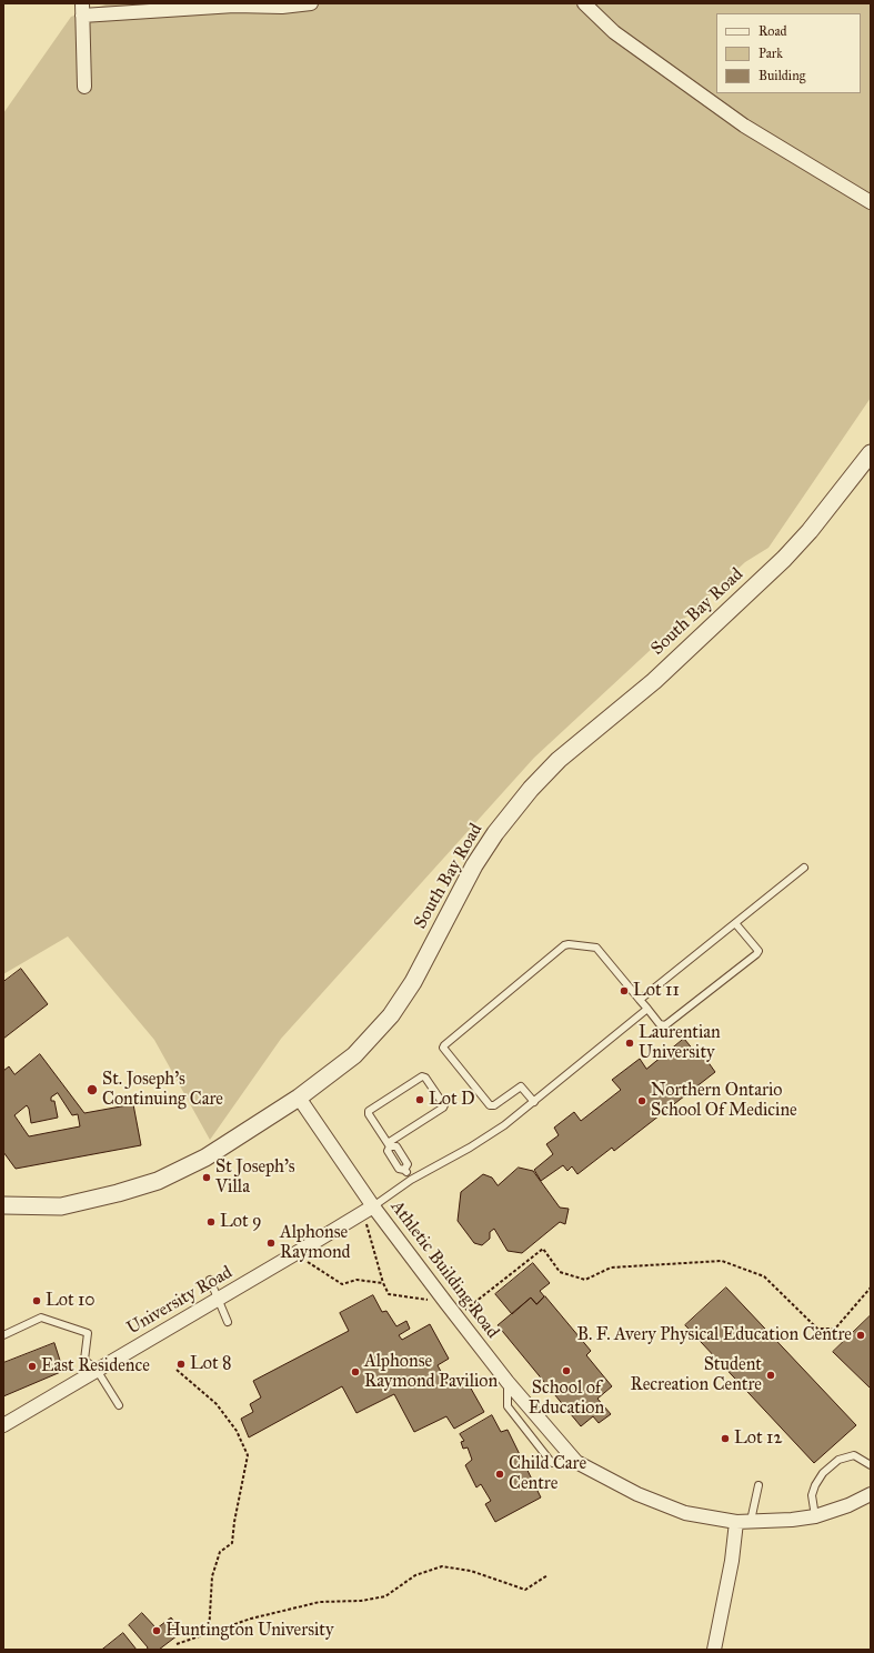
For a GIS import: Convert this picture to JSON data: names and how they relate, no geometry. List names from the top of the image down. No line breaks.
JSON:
{"streets":{"street":["South Bay Road","Athletic Building Road","University Road"]},"crossings":[["South Bay Road","Athletic Building Road"],["Athletic Building Road","University Road"]],"places":["Lot 11","Laurentian University","St. Joseph's Continuing Care","Lot D","Northern Ontario School Of Medicine","St Joseph's Villa","Lot 9","Alphonse Raymond","Lot 10","B. F. Avery Physical Education Centre","Lot 8","East Residence","School of Education","Alphonse Raymond Pavilion","Student Recreation Centre","Lot 12","Child Care Centre","Huntington University"],"legend":["Road","Park","Building"]}
